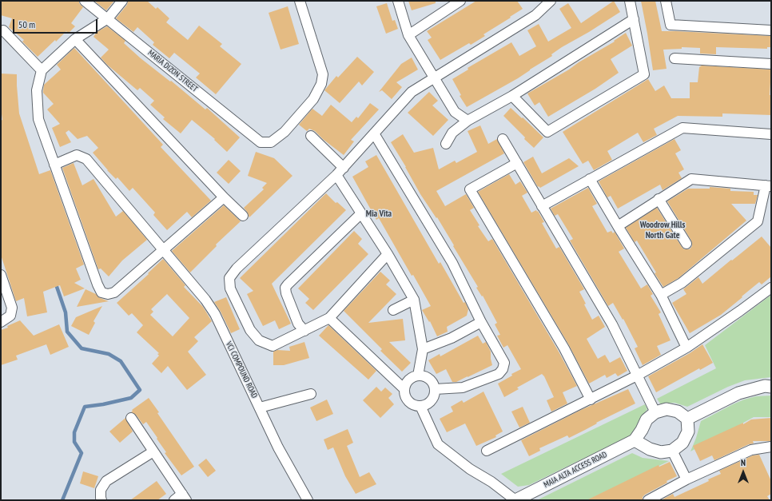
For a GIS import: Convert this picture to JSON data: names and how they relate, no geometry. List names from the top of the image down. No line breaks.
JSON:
{"streets":{"street":["MARIA DIZON STREET","VCI COMPOUND ROAD","MAIA ALTA ACCESS ROAD"]},"districts":["Mia Vita","Woodrow Hills North Gate"],"scale_bar":"50 m","north":"top"}
